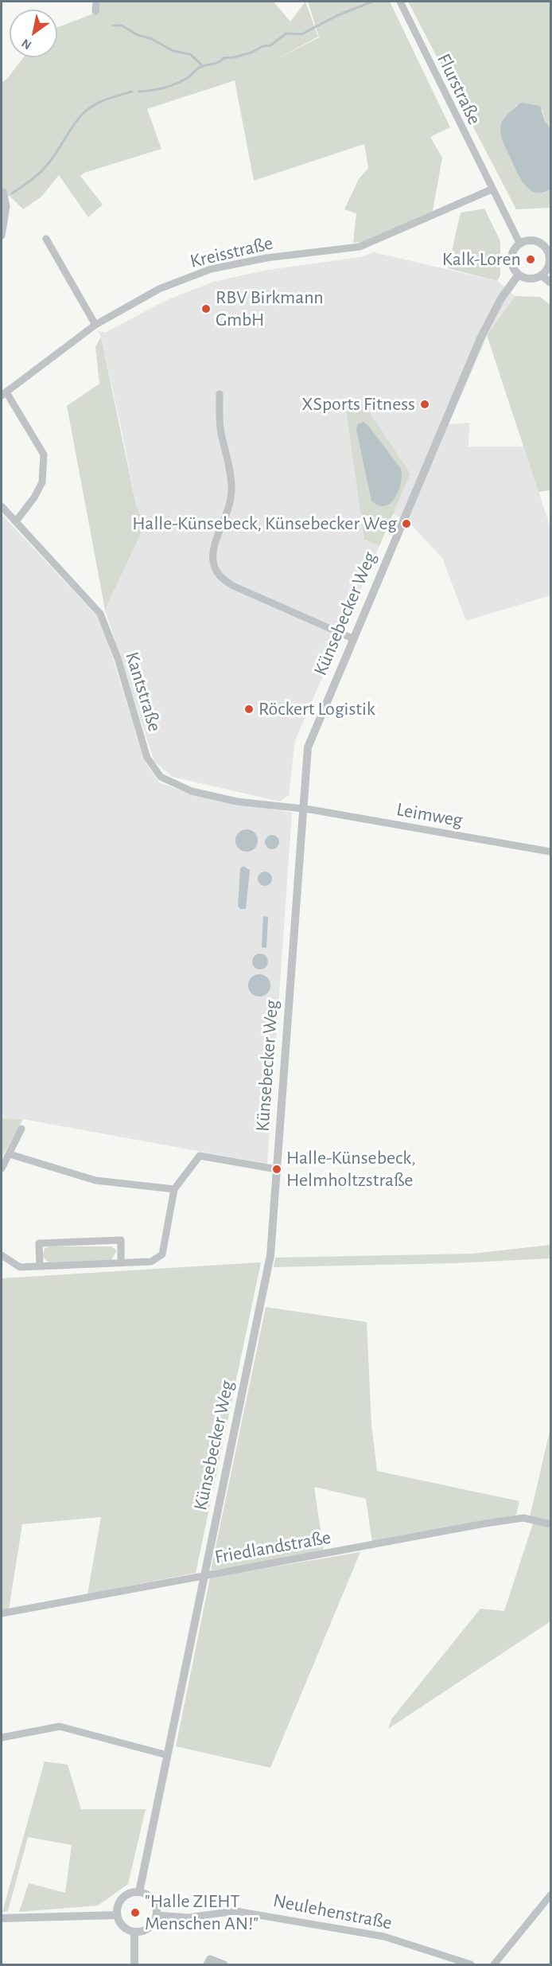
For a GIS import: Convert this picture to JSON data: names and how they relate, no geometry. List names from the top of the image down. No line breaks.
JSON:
{"streets":{"street":["Flurstraße","Kreisstraße","Künsebecker Weg","Kantstraße","Leimweg","Friedlandstraße","Neulehenstraße"]},"crossings":[["Flurstraße","Kreisstraße"],["Flurstraße","Künsebecker Weg"],["Künsebecker Weg","Kantstraße"],["Künsebecker Weg","Leimweg"],["Künsebecker Weg","Friedlandstraße"],["Künsebecker Weg","Neulehenstraße"],["Kantstraße","Leimweg"]],"places":["Kalk-Loren","RBV Birkmann GmbH","XSports Fitness","Halle-Künsebeck, Künsebecker Weg","Röckert Logistik","Halle-Künsebeck, Helmholtzstraße","\"Halle ZIEHT Menschen AN!\""],"north":"bottom left"}
